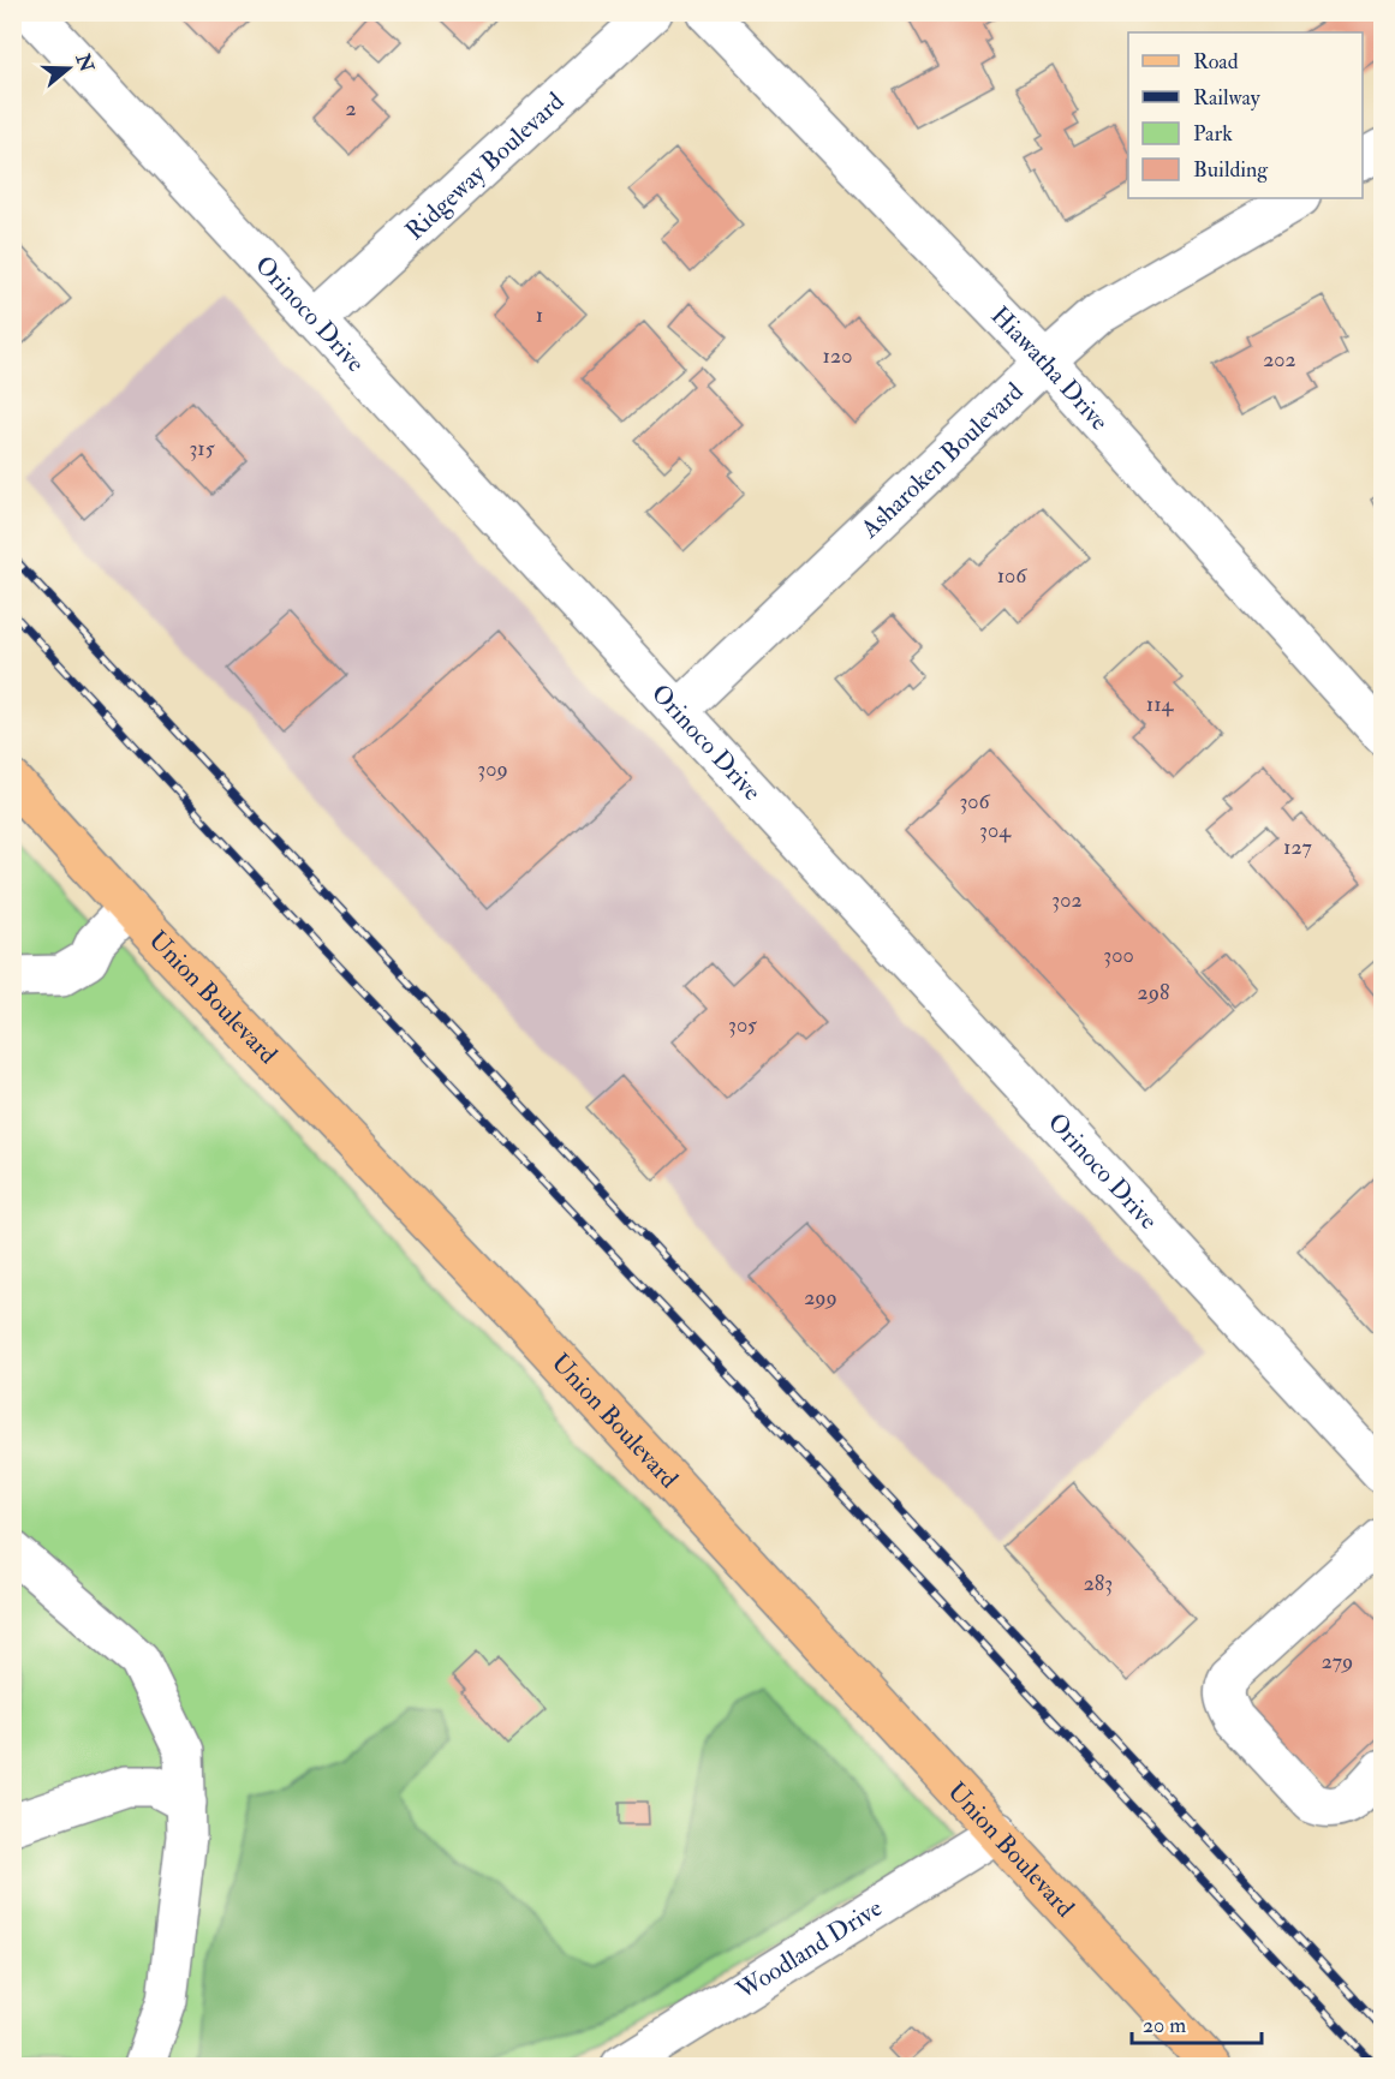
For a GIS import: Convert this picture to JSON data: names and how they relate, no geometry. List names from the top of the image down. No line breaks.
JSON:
{"streets":{"main road":["Union Boulevard"],"street":["Ridgeway Boulevard","Orinoco Drive","Hiawatha Drive","Asharoken Boulevard","Woodland Drive"]},"crossings":[["Ridgeway Boulevard","Orinoco Drive"],["Orinoco Drive","Asharoken Boulevard"],["Hiawatha Drive","Asharoken Boulevard"],["Union Boulevard","Woodland Drive"]],"house_numbers":["2","1","120","202","315","106","114","309","306","304","127","302","300","298","305","299","283","279"],"legend":["Road","Railway","Park","Building"],"scale_bar":"20 m","north":"right"}
